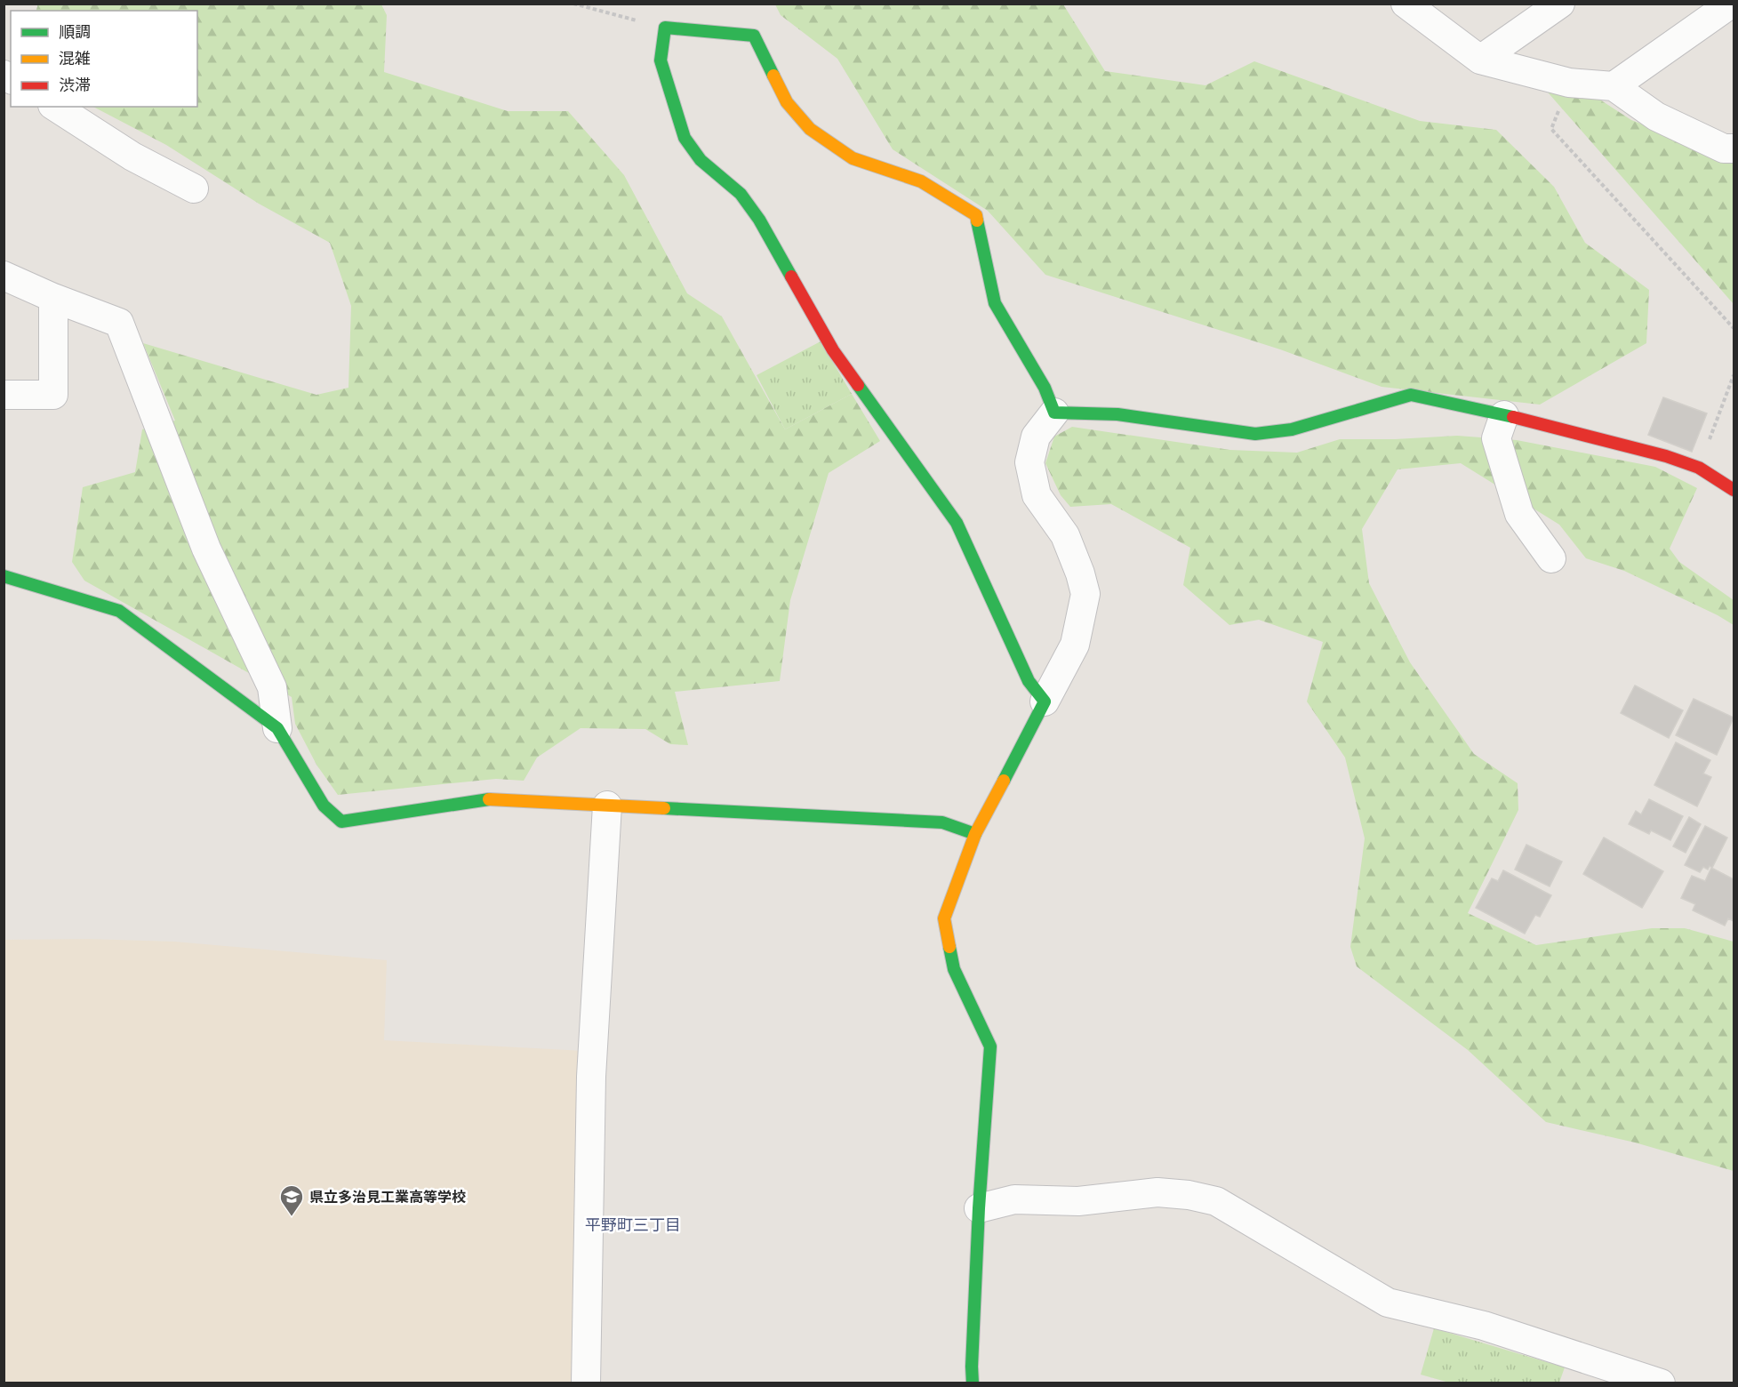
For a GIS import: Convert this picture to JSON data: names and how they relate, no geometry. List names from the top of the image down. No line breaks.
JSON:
{"districts":["平野町三丁目"],"places":{"school or university":["県立多治見工業高等学校"]},"legend":["順調","混雑","渋滞"]}
